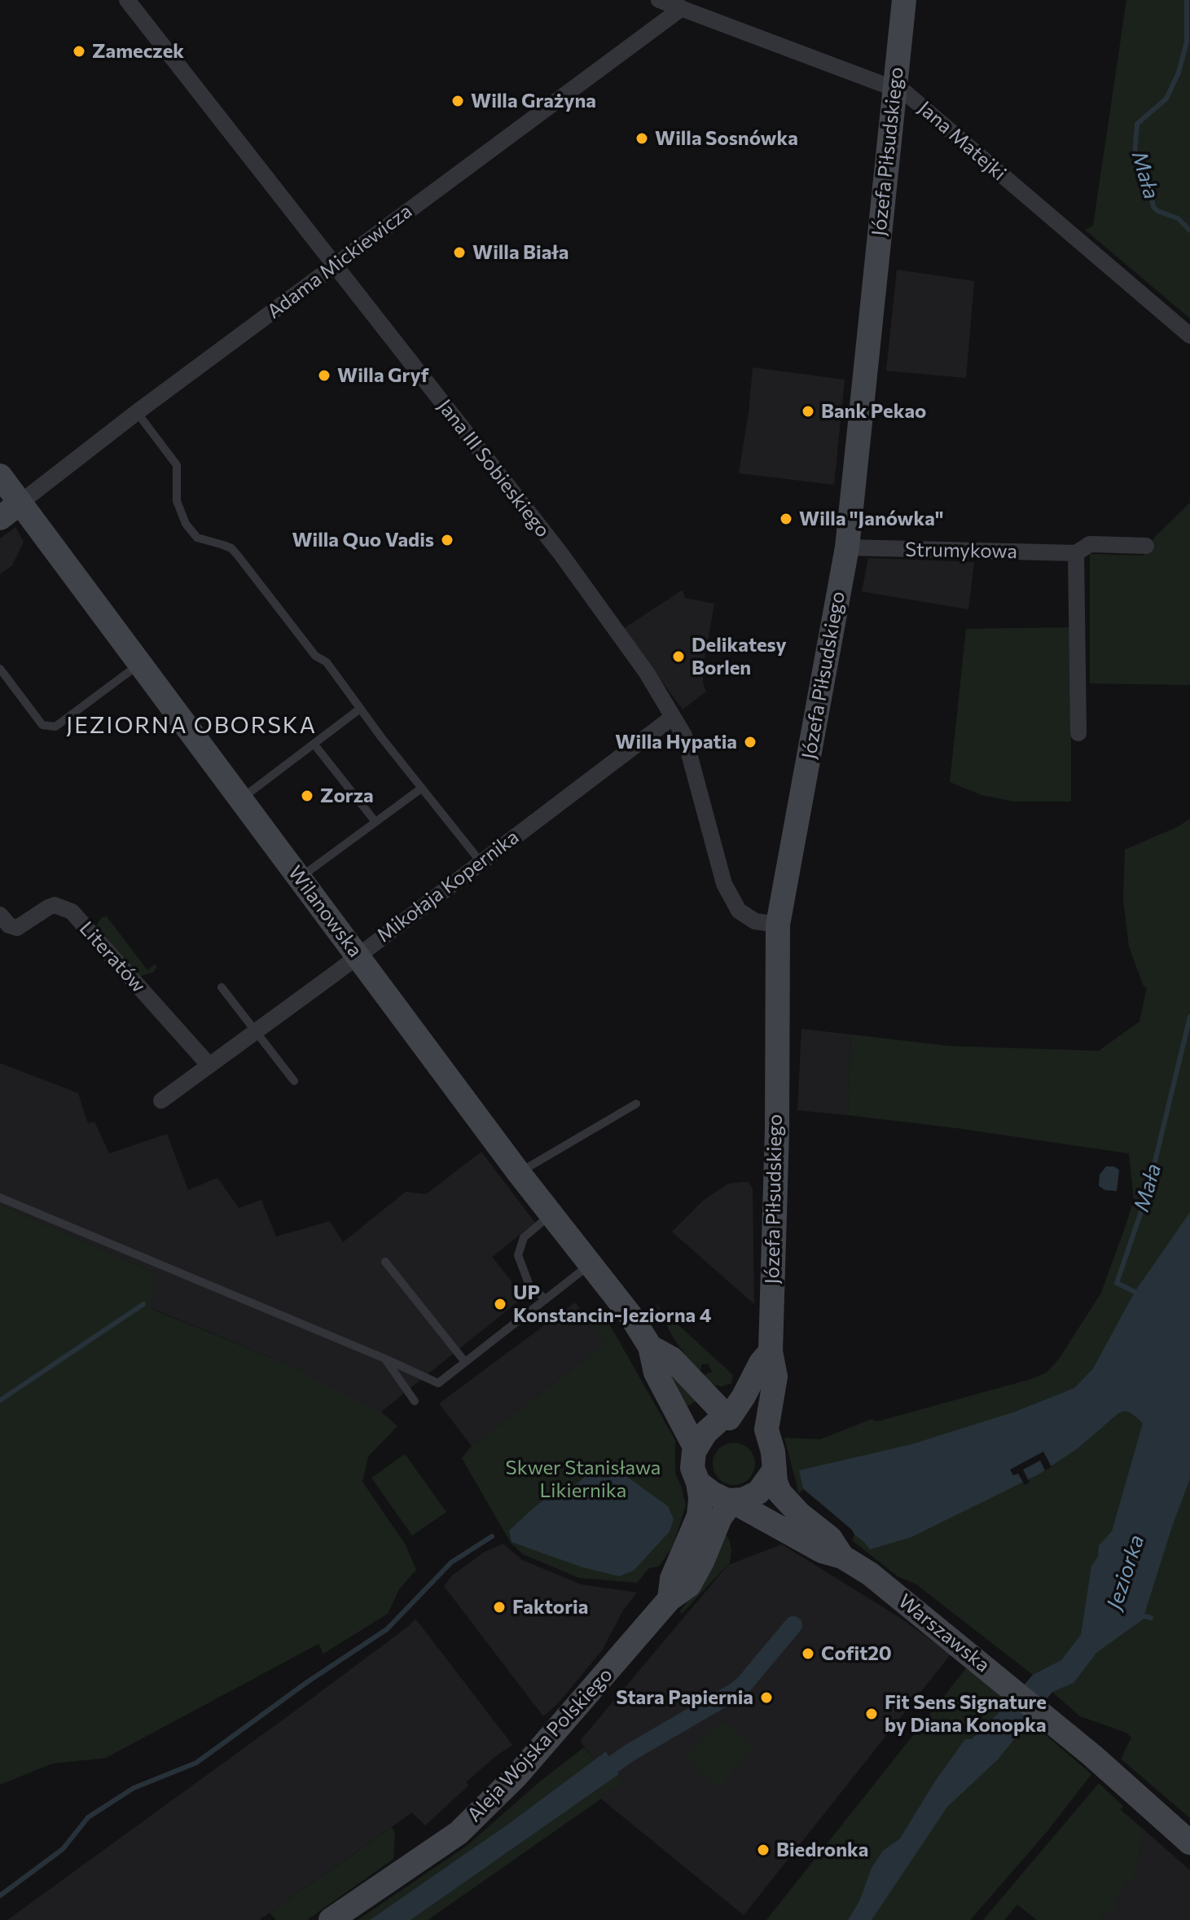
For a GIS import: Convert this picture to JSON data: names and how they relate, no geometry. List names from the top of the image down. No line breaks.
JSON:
{"streets":{"street":["Jana Matejki","Józefa Piłsudskiego","Adama Mickiewicza","Jana III Sobieskiego","Strumykowa","Mikołaja Kopernika","Wilanowska","Literatów","Warszawska","Aleja Wojska Polskiego"]},"crossings":[["Jana Matejki","Józefa Piłsudskiego"],["Jana Matejki","Adama Mickiewicza"],["Józefa Piłsudskiego","Jana III Sobieskiego"],["Józefa Piłsudskiego","Strumykowa"],["Józefa Piłsudskiego","Wilanowska"],["Józefa Piłsudskiego","Warszawska"],["Józefa Piłsudskiego","Aleja Wojska Polskiego"],["Adama Mickiewicza","Jana III Sobieskiego"],["Adama Mickiewicza","Wilanowska"],["Jana III Sobieskiego","Mikołaja Kopernika"],["Mikołaja Kopernika","Wilanowska"],["Mikołaja Kopernika","Literatów"],["Wilanowska","Warszawska"],["Wilanowska","Aleja Wojska Polskiego"],["Warszawska","Aleja Wojska Polskiego"]],"districts":["JEZIORNA OBORSKA"],"water":["Mała","Jeziorka"],"parks":["Skwer Stanisława Likiernika"],"places":["Zameczek","Willa Grażyna","Willa Sosnówka","Willa Biała","Willa Gryf","Bank Pekao","Willa \"Janówka\"","Willa Quo Vadis","Delikatesy Borlen","Willa Hypatia","Zorza","UP Konstancin-Jeziorna 4","Faktoria","Cofit20","Stara Papiernia","Fit Sens Signature by Diana Konopka","Biedronka"]}
